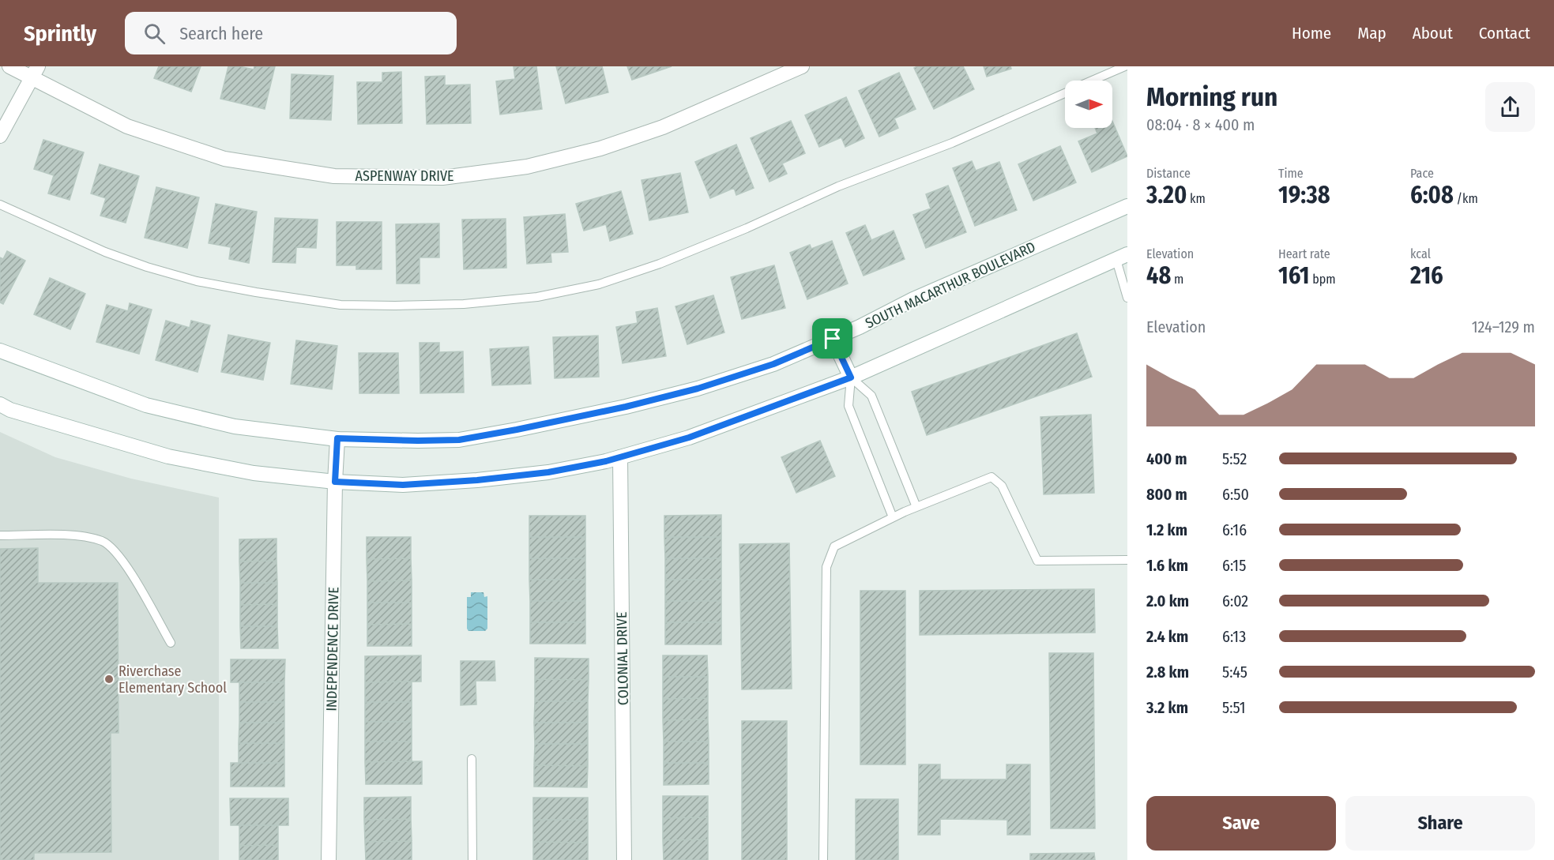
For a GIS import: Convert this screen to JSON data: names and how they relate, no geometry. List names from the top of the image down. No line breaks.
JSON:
{"streets":{"main road":["ASPENWAY DRIVE","SOUTH MACARTHUR BOULEVARD","INDEPENDENCE DRIVE","COLONIAL DRIVE"]},"crossings":[["SOUTH MACARTHUR BOULEVARD","INDEPENDENCE DRIVE"]],"places":["Riverchase Elementary School"],"north":"right","page":{"header":"Sprintly","search":"Search here","nav":["Home","Map","About","Contact"],"heading":["Morning run","08:04 · 8 × 400 m"],"stats":[["Distance","3.20 km"],["Time","19:38"],["Pace","6:08 /km"],["Elevation","48 m"],["Heart rate","161 bpm"],["kcal","216"]],"chart":["Elevation","124–129 m"],"list":[{"name":"400 m","note":"5:52"},{"name":"800 m","note":"6:50"},{"name":"1.2 km","note":"6:16"},{"name":"1.6 km","note":"6:15"},{"name":"2.0 km","note":"6:02"},{"name":"2.4 km","note":"6:13"},{"name":"2.8 km","note":"5:45"},{"name":"3.2 km","note":"5:51"}],"buttons":["Save","Share"]}}
